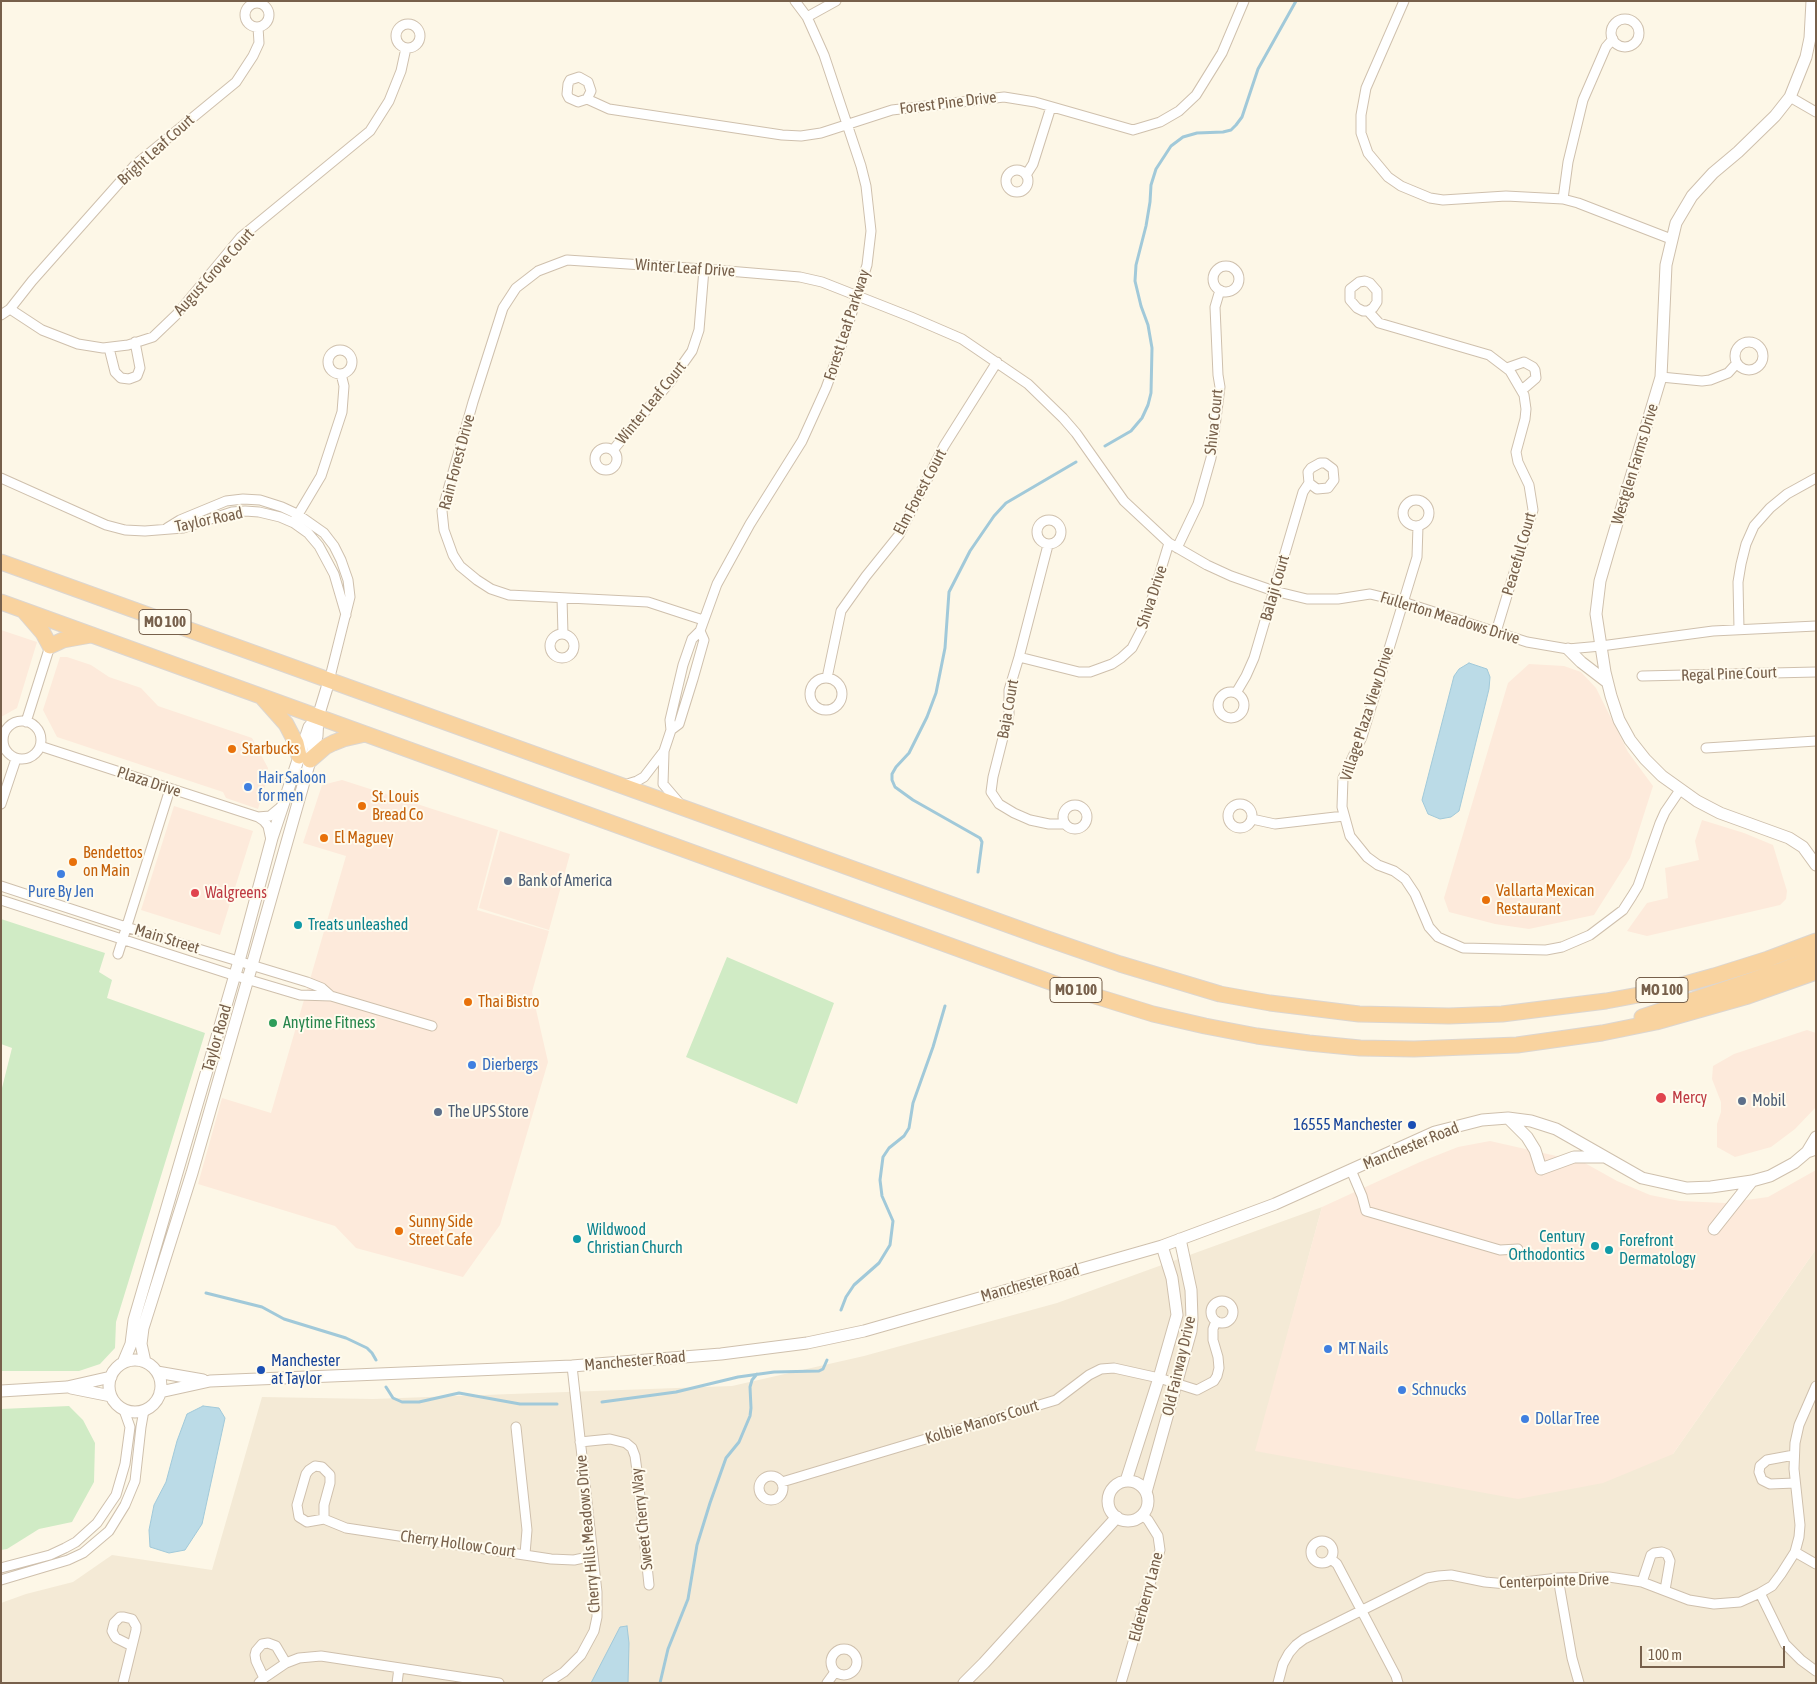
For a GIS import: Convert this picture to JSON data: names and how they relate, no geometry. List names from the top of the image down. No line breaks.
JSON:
{"streets":{"highway":["MO 100"],"street":["Forest Pine Drive","Bright Leaf Court","Winter Leaf Drive","August Grove Court","Forest Leaf Parkway","Winter Leaf Court","Shiva Court","Rain Forest Drive","Westglen Farms Drive","Elm Forest Court","Taylor Road","Peaceful Court","Balaji Court","Shiva Drive","Fullerton Meadows Drive","Regal Pine Court","Baja Court","Village Plaza View Drive","Plaza Drive","Main Street","Manchester Road","Old Fairway Drive","Kolbie Manors Court","Sweet Cherry Way","Cherry Hills Meadows Drive","Cherry Hollow Court","Centerpointe Drive","Elderberry Lane"]},"crossings":[["Forest Pine Drive","Forest Leaf Parkway"],["Bright Leaf Court","August Grove Court"],["Winter Leaf Drive","Forest Leaf Parkway"],["Winter Leaf Drive","Winter Leaf Court"],["Winter Leaf Drive","Rain Forest Drive"],["Winter Leaf Drive","Fullerton Meadows Drive"],["Forest Leaf Parkway","Rain Forest Drive"],["Forest Leaf Parkway","Fullerton Meadows Drive"],["Forest Leaf Parkway","MO 100"],["Shiva Court","Fullerton Meadows Drive"],["Westglen Farms Drive","Fullerton Meadows Drive"],["Westglen Farms Drive","Village Plaza View Drive"],["Elm Forest Court","Fullerton Meadows Drive"],["Taylor Road","MO 100"],["Taylor Road","Main Street"],["Taylor Road","Manchester Road"],["Peaceful Court","Fullerton Meadows Drive"],["Balaji Court","Fullerton Meadows Drive"],["Shiva Drive","Fullerton Meadows Drive"],["Shiva Drive","Baja Court"],["Fullerton Meadows Drive","Village Plaza View Drive"],["Manchester Road","Old Fairway Drive"],["Manchester Road","Cherry Hills Meadows Drive"],["Old Fairway Drive","Kolbie Manors Court"],["Old Fairway Drive","Elderberry Lane"],["Sweet Cherry Way","Cherry Hills Meadows Drive"],["Cherry Hills Meadows Drive","Cherry Hollow Court"]],"places":["Starbucks","Hair Saloon for men","St. Louis Bread Co","El Maguey","Bendettos on Main","Pure By Jen","Bank of America","Walgreens","Vallarta Mexican Restaurant","Treats unleashed","Thai Bistro","Anytime Fitness","Dierbergs","Mercy","Mobil","The UPS Store","16555 Manchester","Sunny Side Street Cafe","Wildwood Christian Church","Century Orthodontics","Forefront Dermatology","MT Nails","Manchester at Taylor","Schnucks","Dollar Tree"],"scale_bar":"100 m"}
